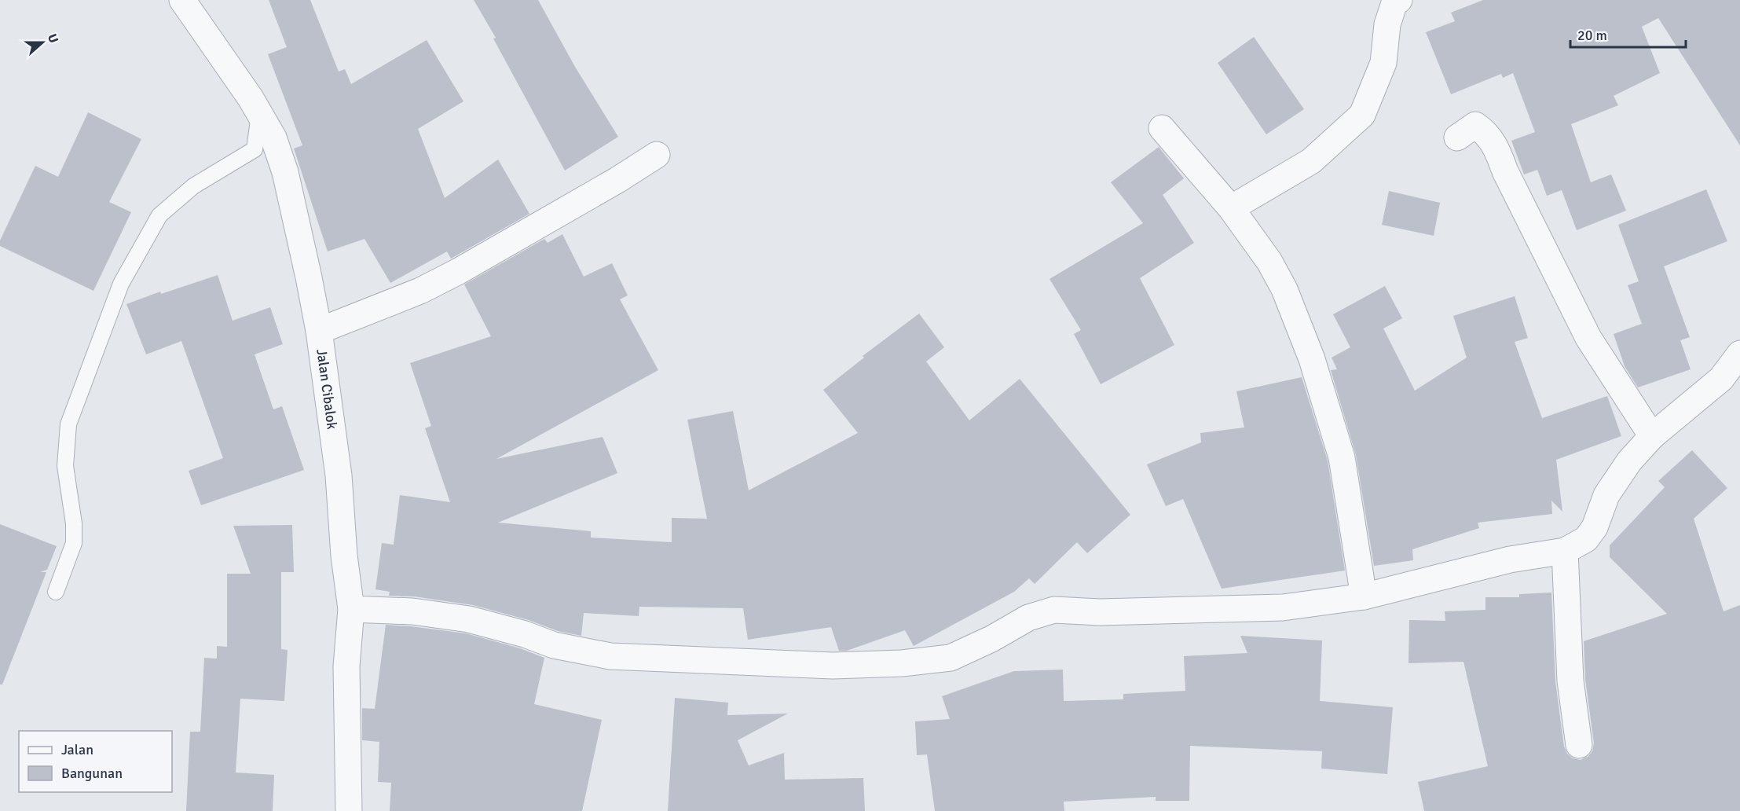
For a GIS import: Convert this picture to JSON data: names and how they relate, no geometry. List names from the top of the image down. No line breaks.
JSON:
{"streets":{"street":["Jalan Cibalok"]},"legend":["Jalan","Bangunan"],"scale_bar":"20 m","north":"right"}
